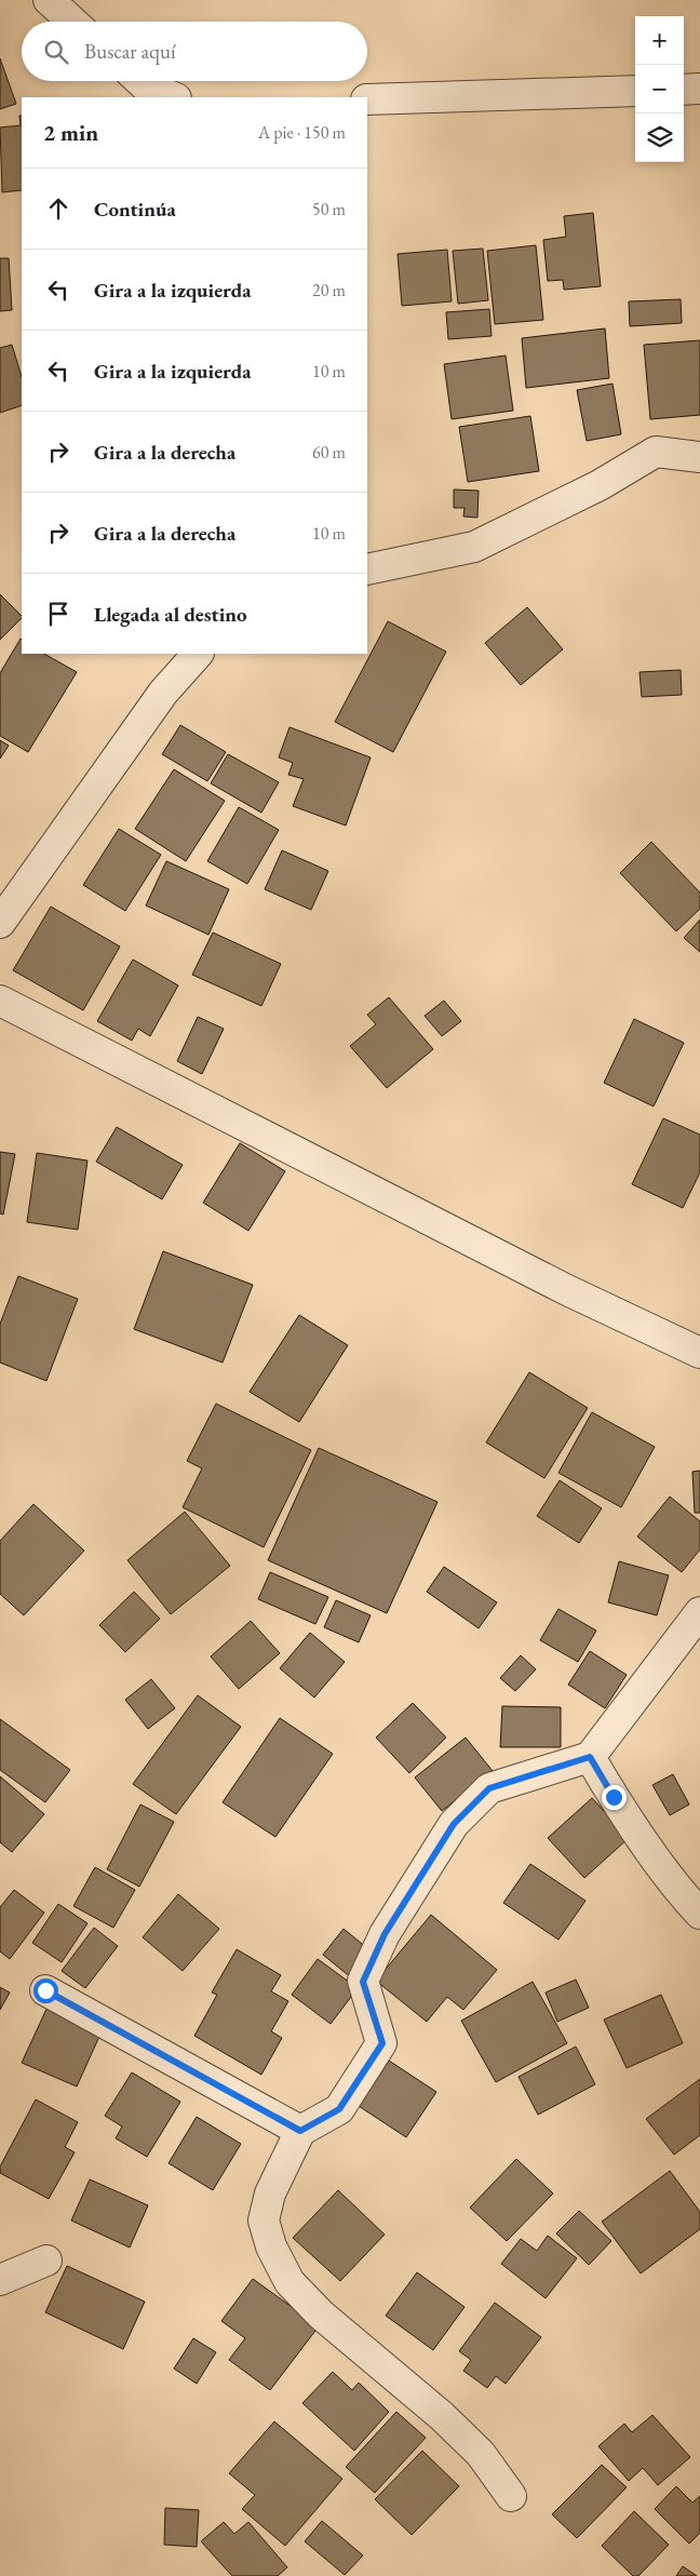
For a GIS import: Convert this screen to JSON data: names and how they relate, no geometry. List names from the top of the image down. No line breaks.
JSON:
{"page":{"map_buttons":["+","−"],"search":"Buscar aquí","heading":["2 min","A pie · 150 m"],"list":[["Continúa","50 m"],["Gira a la izquierda","20 m"],["Gira a la izquierda","10 m"],["Gira a la derecha","60 m"],["Gira a la derecha","10 m"],"Llegada al destino"]}}
